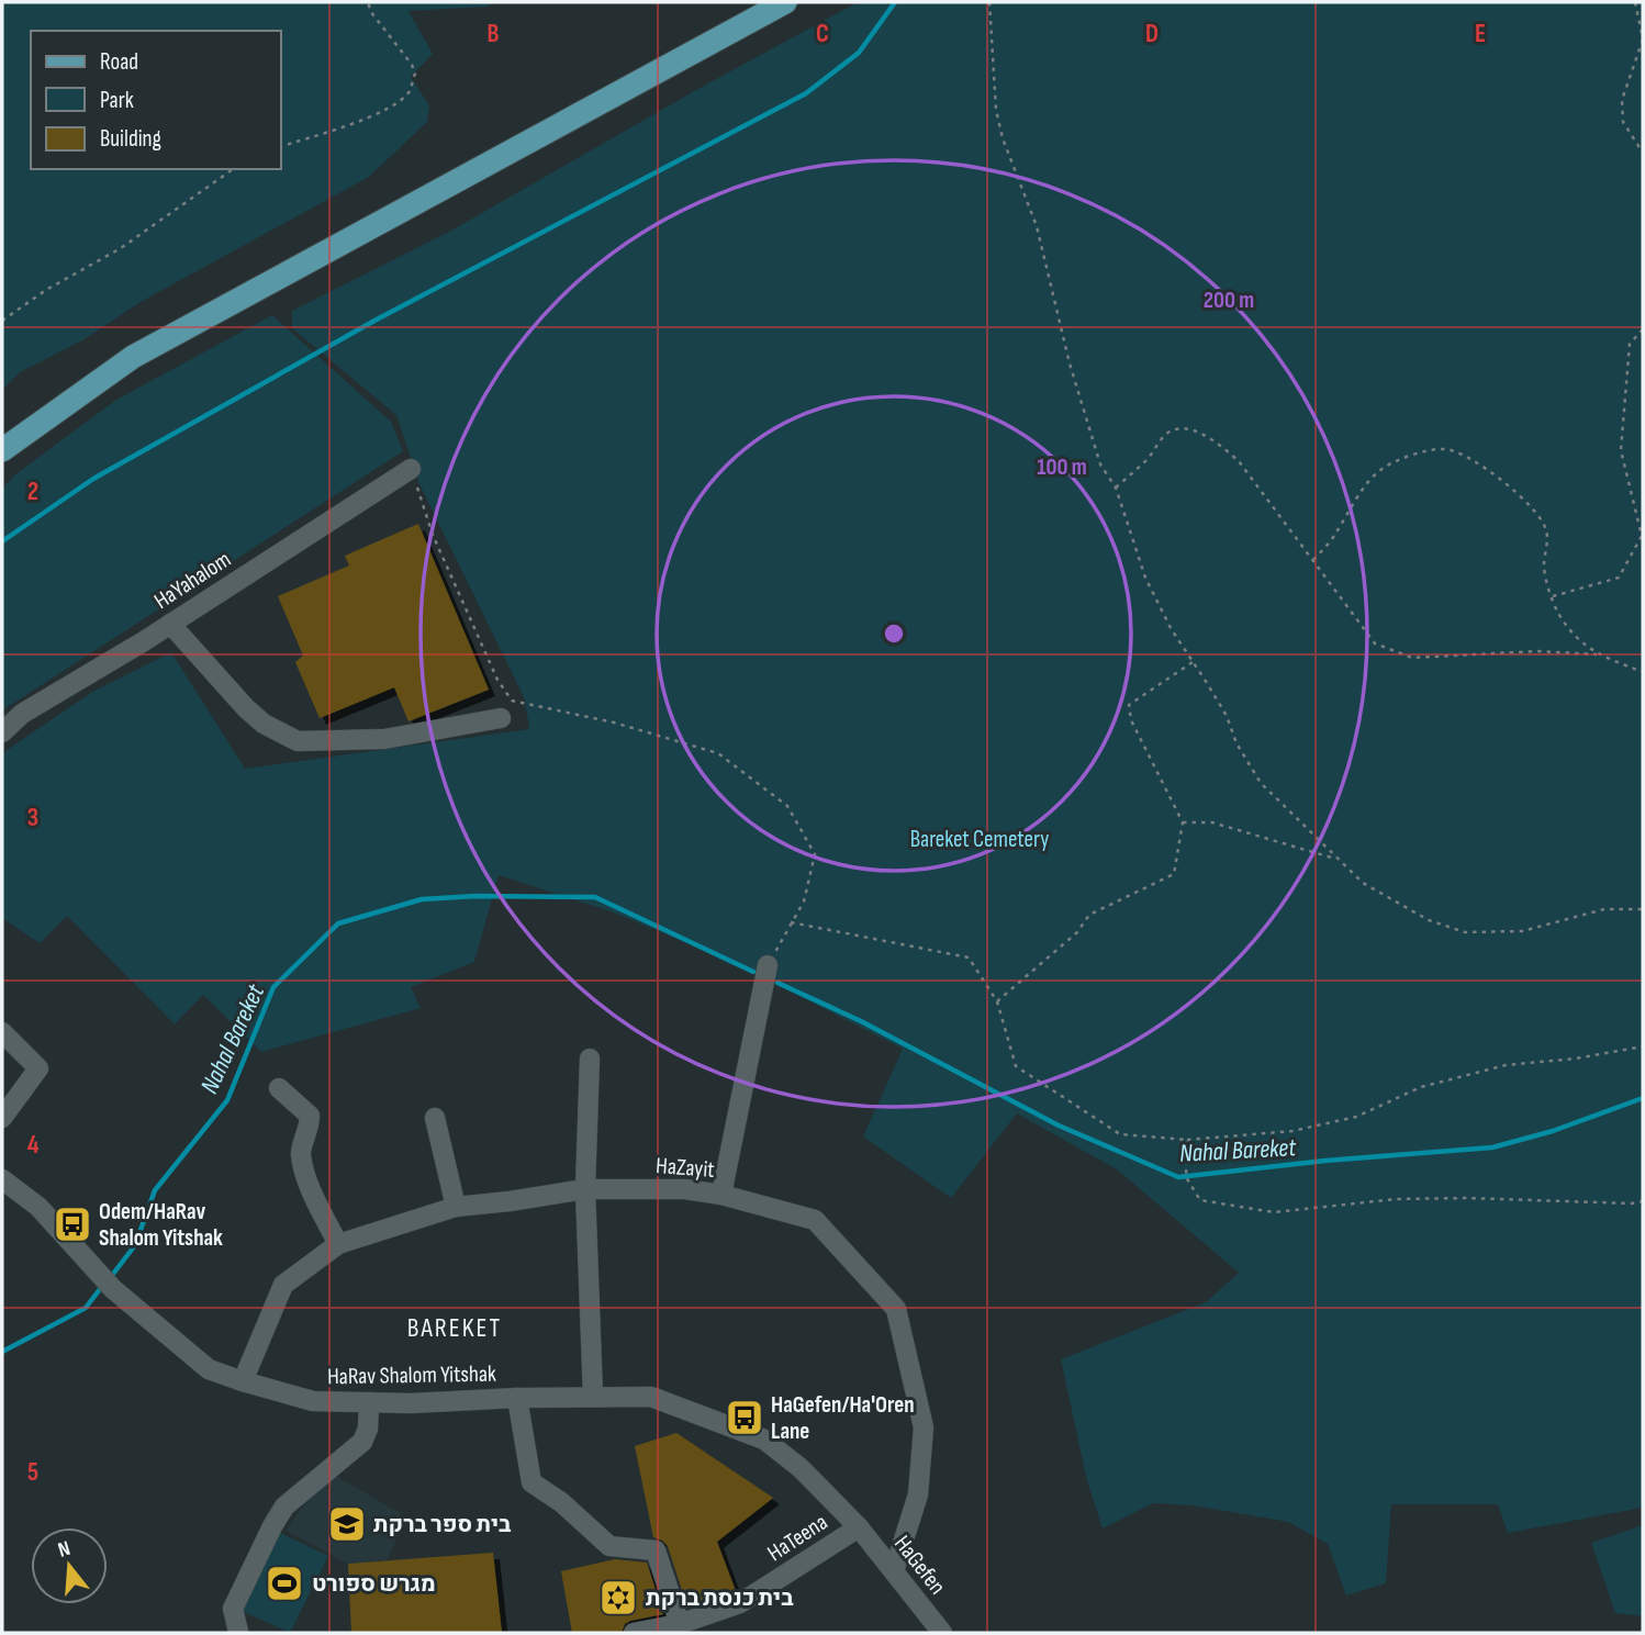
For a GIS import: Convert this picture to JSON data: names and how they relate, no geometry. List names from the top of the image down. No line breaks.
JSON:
{"streets":{"street":["HaYahalom","HaZayit","HaRav Shalom Yitshak","HaTeena","HaGefen"]},"crossings":[["HaZayit","HaRav Shalom Yitshak"],["HaZayit","HaGefen"],["HaRav Shalom Yitshak","HaTeena"],["HaRav Shalom Yitshak","HaGefen"],["HaTeena","HaGefen"]],"districts":["BAREKET"],"water":["Nahal Bareket"],"parks":["Bareket Cemetery"],"places":{"bus stop":["Odem/HaRav Shalom Yitshak","HaGefen/Ha'Oren Lane"],"school or university":["בית ספר ברקת"],"sports":["מגרש ספורט"],"synagogue":["בית כנסת ברקת"]},"legend":["Road","Park","Building"],"north":"top","grid":{"columns":["B","C","D","E"],"rows":["2","3","4","5"]},"rings":["200 m","100 m"]}
